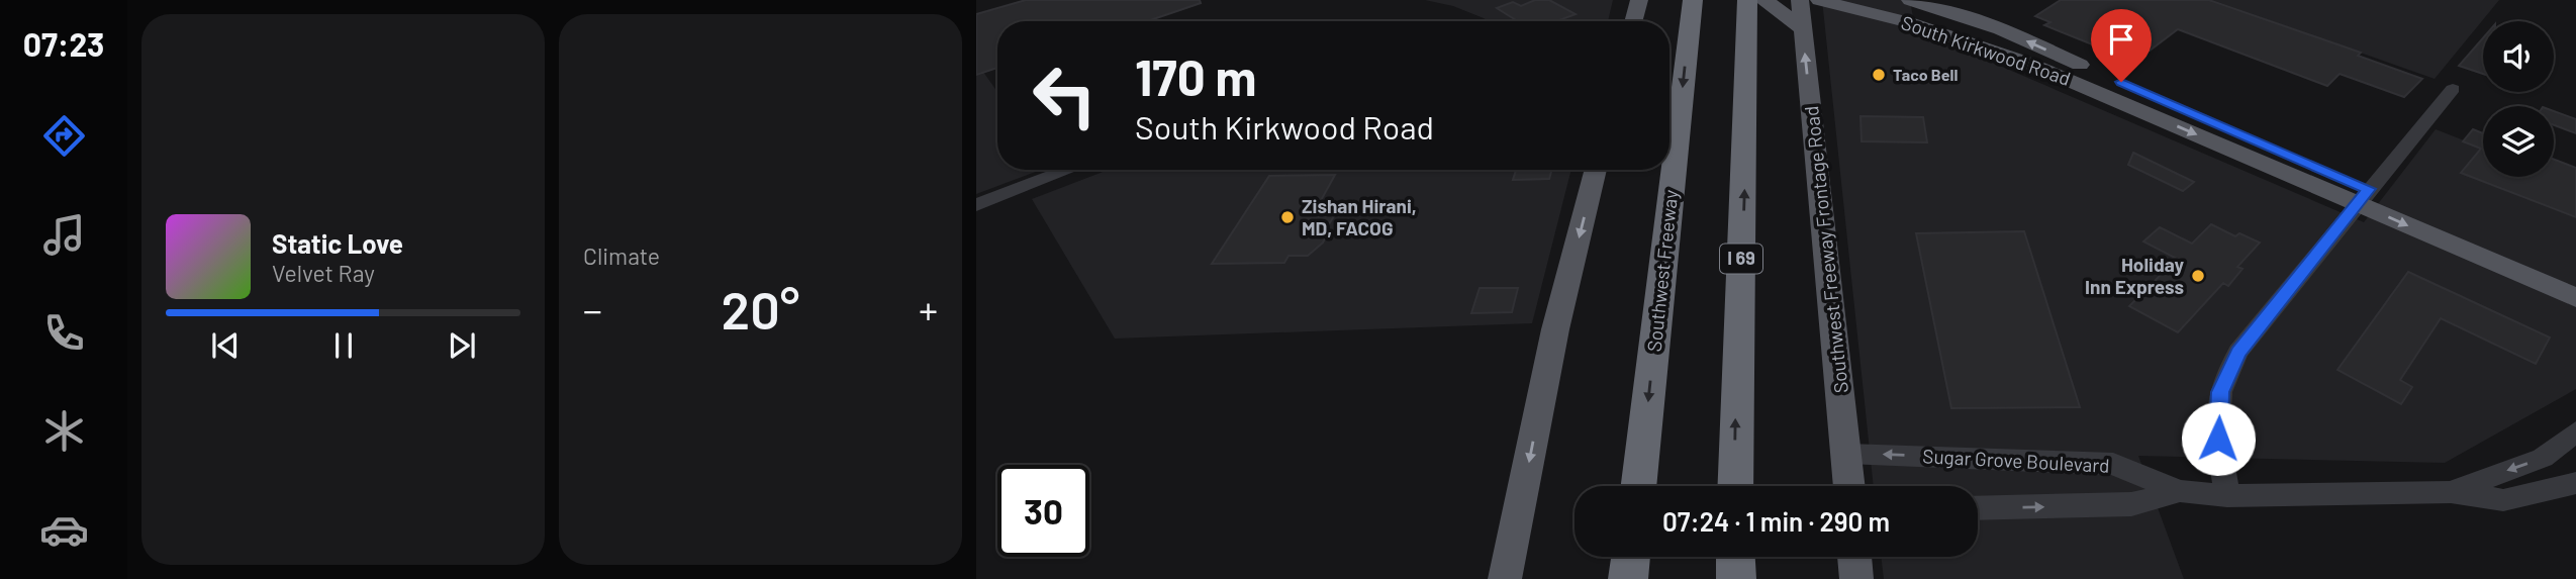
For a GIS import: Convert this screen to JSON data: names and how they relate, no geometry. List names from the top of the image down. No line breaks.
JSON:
{"streets":{"highway":["I 69","Southwest Freeway"],"main road":["South Kirkwood Road","Southwest Freeway Frontage Road"],"street":["Sugar Grove Boulevard"]},"crossings":[["Southwest Freeway Frontage Road","Sugar Grove Boulevard"]],"one_way":["Southwest Freeway Frontage Road"],"places":["Taco Bell","Zishan Hirani, MD, FACOG","Holiday Inn Express"],"page":{"tabs":"07:23","tile":"Climate","turn":["170 m","South Kirkwood Road"],"song":["Static Love","Velvet Ray"],"heat":["−","20°","+"],"limit":"30","trip":"07:24 · 1 min · 290 m"}}
